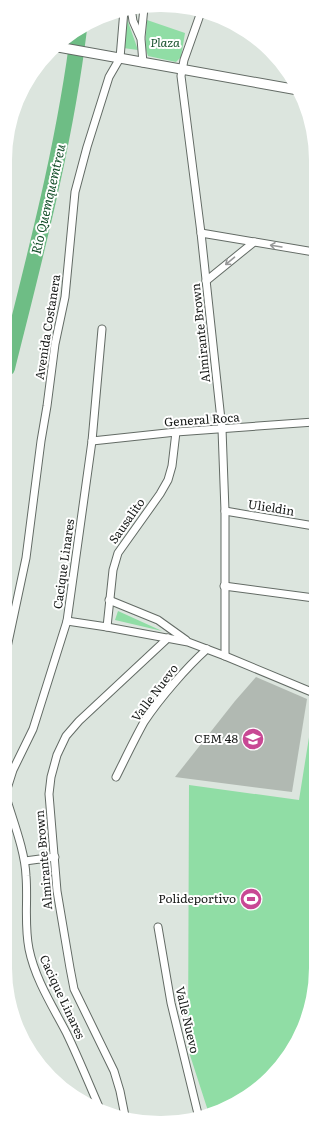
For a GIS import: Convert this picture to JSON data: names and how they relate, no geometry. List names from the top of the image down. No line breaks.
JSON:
{"streets":{"street":["Avenida Costanera","Almirante Brown","General Roca","Ulieldin","Sausalito","Cacique Linares","Valle Nuevo"]},"crossings":[["Almirante Brown","General Roca"],["Almirante Brown","Ulieldin"],["General Roca","Sausalito"],["General Roca","Cacique Linares"]],"water":["Río Quemquemtreu"],"parks":["Plaza"],"places":{"school or university":["CEM 48"],"sports":["Polideportivo"]}}
